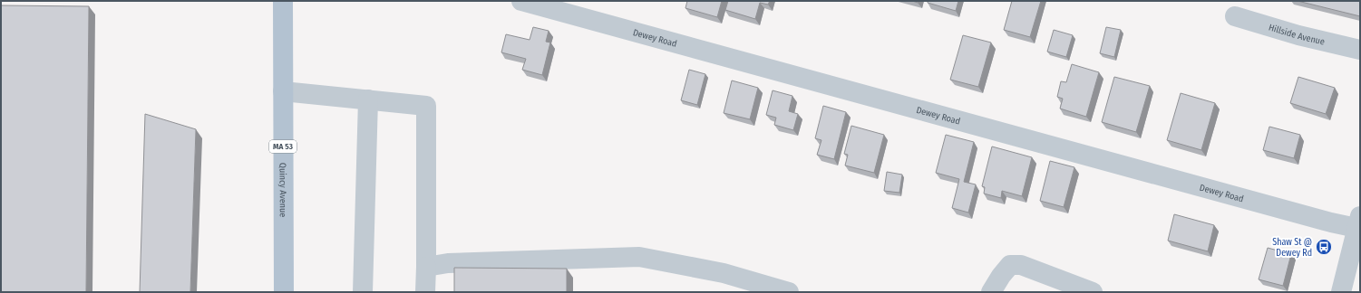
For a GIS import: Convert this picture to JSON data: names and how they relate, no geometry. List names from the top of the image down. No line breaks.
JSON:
{"streets":{"main road":["MA 53","Quincy Avenue"],"street":["Hillside Avenue","Dewey Road"]},"places":{"bus stop":["Shaw St @ Dewey Rd"]}}
